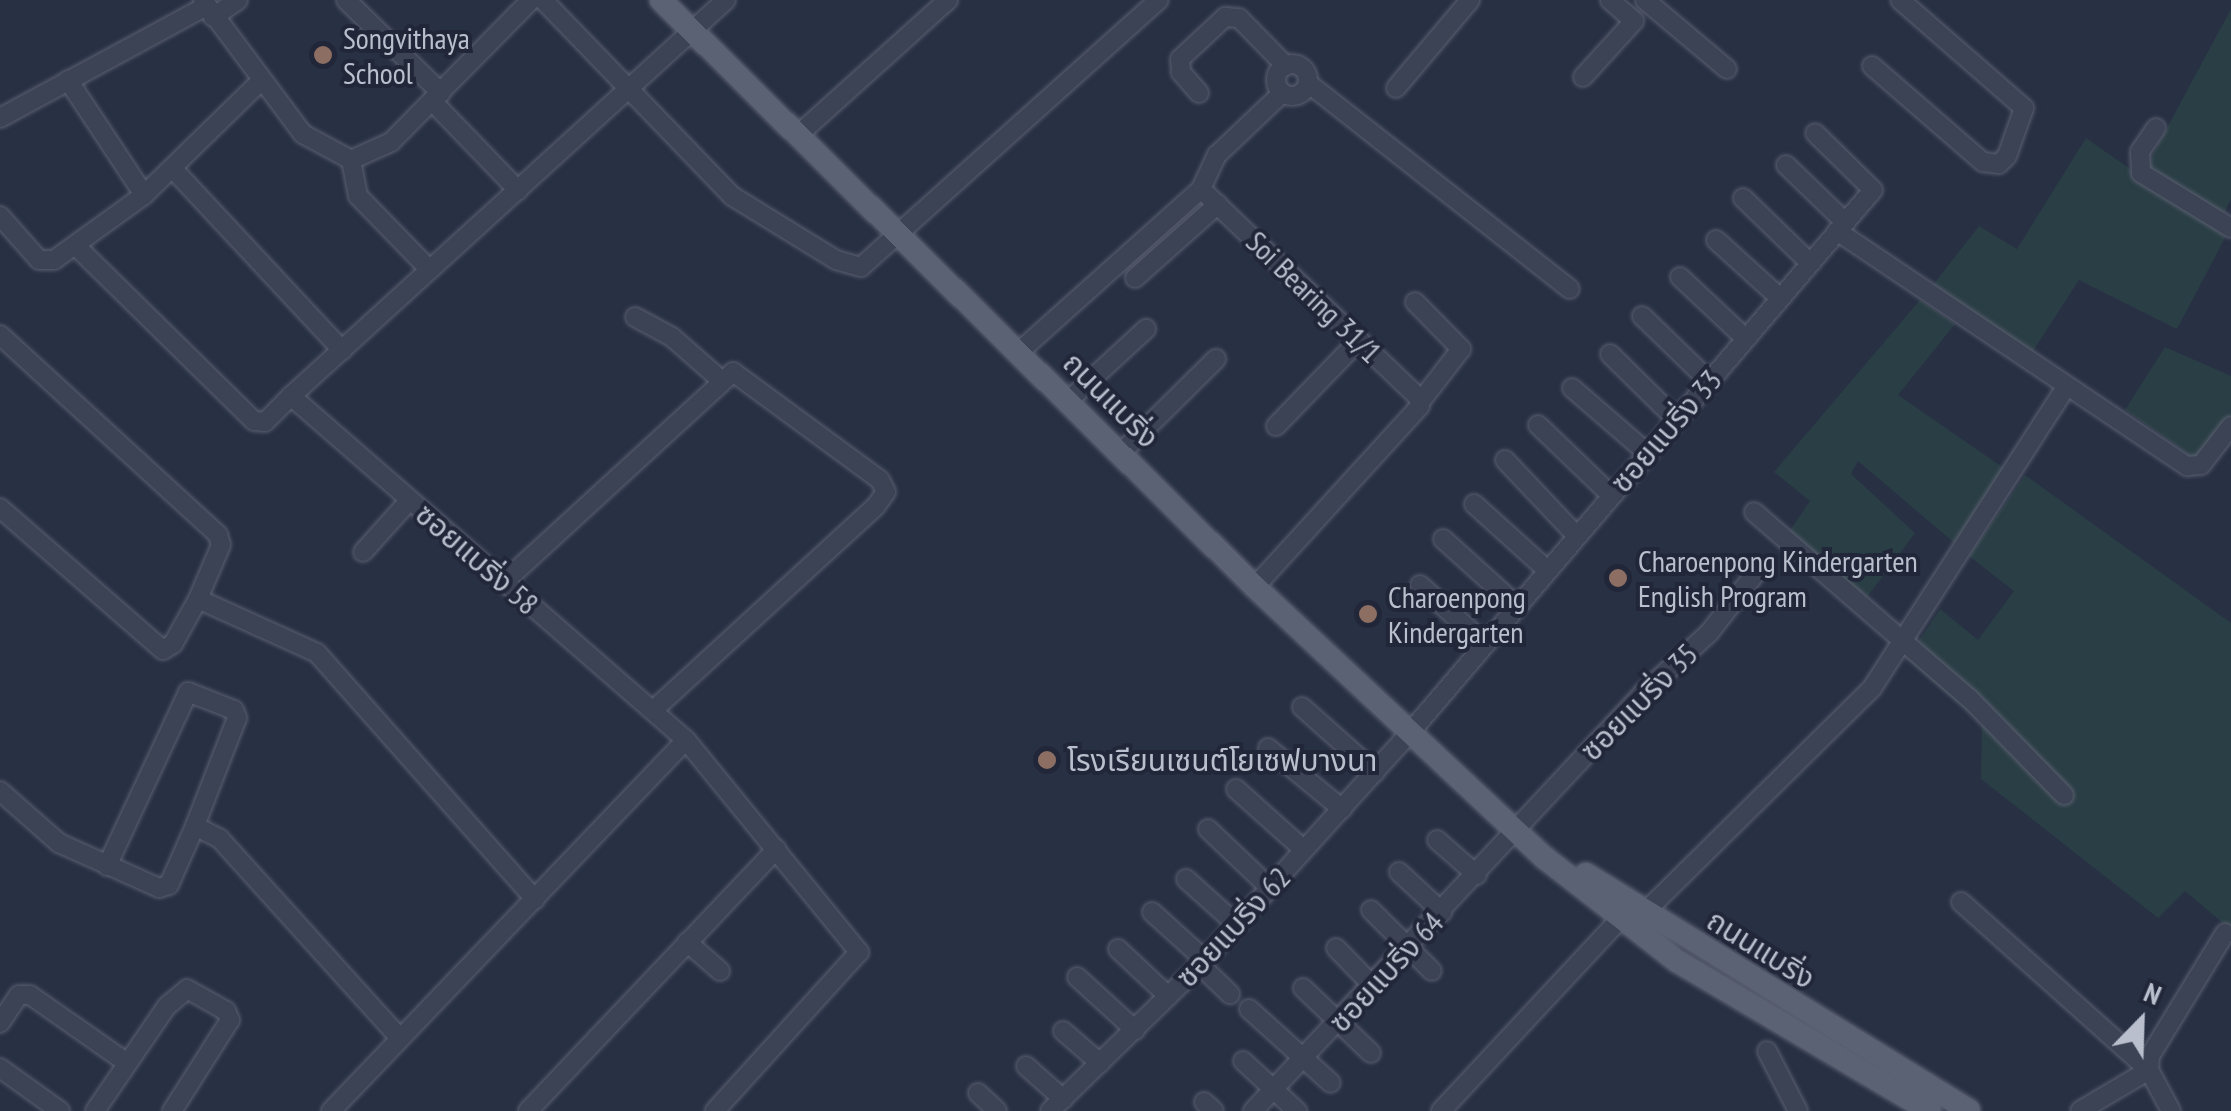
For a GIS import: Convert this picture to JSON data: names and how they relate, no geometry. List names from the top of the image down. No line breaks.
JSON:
{"streets":{"main road":["ถนนแบริ่ง"],"street":["Soi Bearing 31/1","ซอยแบริ่ง 33","ซอยแบริ่ง 58","ซอยแบริ่ง 35","ซอยแบริ่ง 62","ซอยแบริ่ง 64"]},"crossings":[["ถนนแบริ่ง","ซอยแบริ่ง 33"],["ถนนแบริ่ง","ซอยแบริ่ง 35"],["ถนนแบริ่ง","ซอยแบริ่ง 62"],["ถนนแบริ่ง","ซอยแบริ่ง 64"],["ซอยแบริ่ง 33","ซอยแบริ่ง 62"],["ซอยแบริ่ง 35","ซอยแบริ่ง 64"]],"places":["Songvithaya School","Charoenpong Kindergarten English Program","Charoenpong Kindergarten","โรงเรียนเซนต์โยเซฟบางนา"],"north":"top right"}
